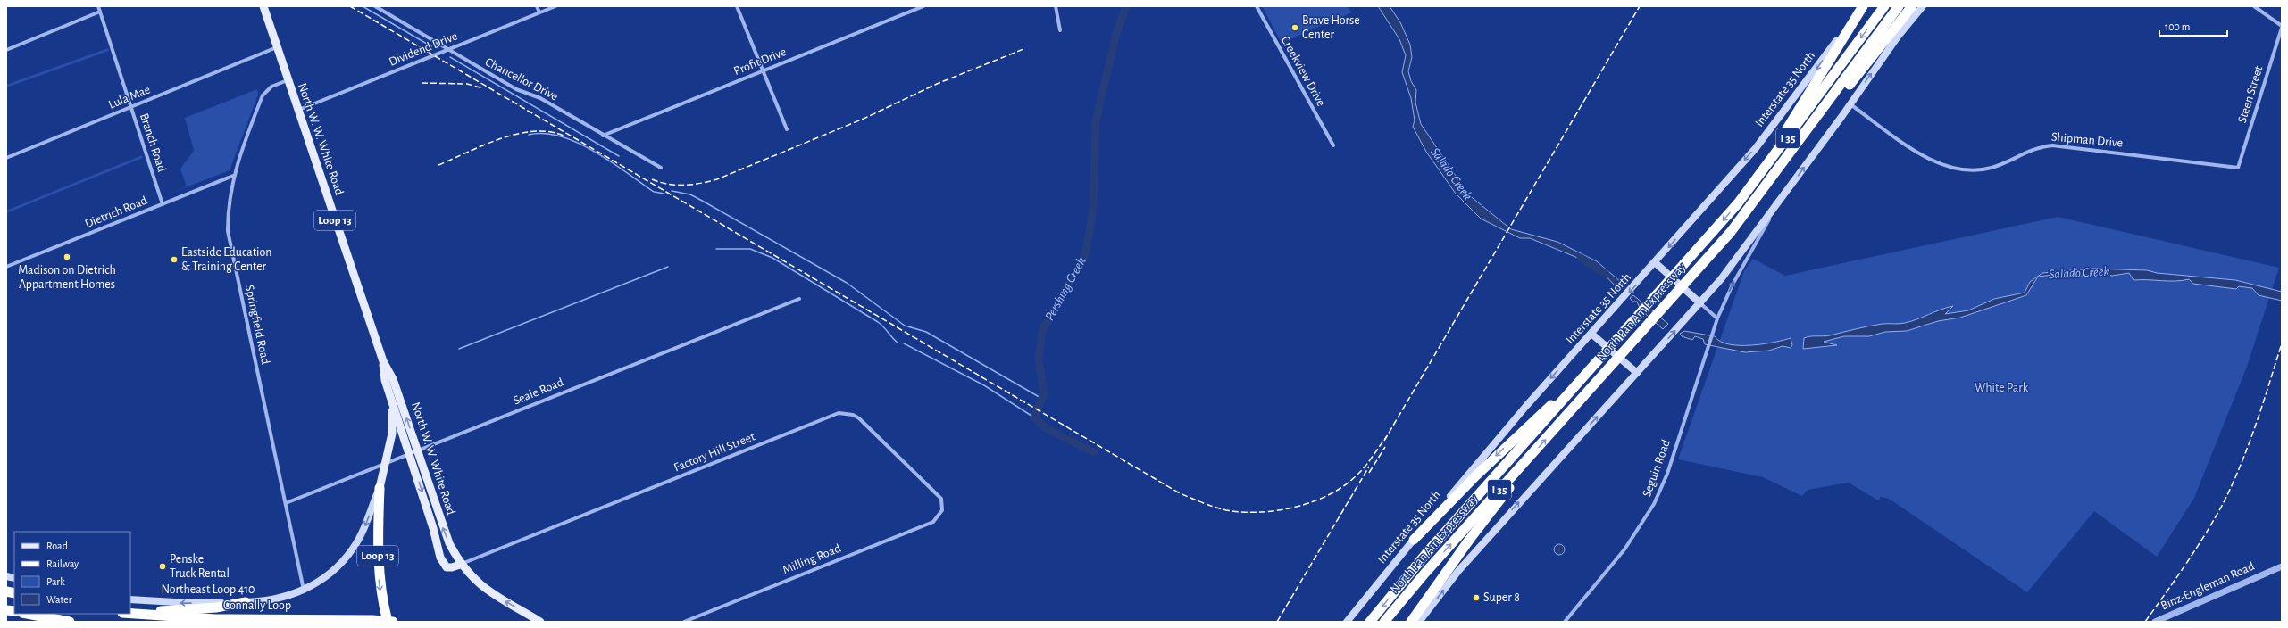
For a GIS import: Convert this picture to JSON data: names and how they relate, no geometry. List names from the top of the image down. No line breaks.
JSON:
{"streets":{"highway":["I 35","Loop 13","North Pan Am Expressway","Connally Loop"],"main road":["Interstate 35 North","North W. W. White Road","Northeast Loop 410"],"street":["Dividend Drive","Profit Drive","Creekview Drive","Chancellor Drive","Steen Street","Lula Mae","Shipman Drive","Branch Road","Dietrich Road","Springfield Road","Seale Road","Factory Hill Street","Seguin Road","Milling Road","Binz-Engleman Road"]},"crossings":[["Dividend Drive","Chancellor Drive"],["Dividend Drive","North W. W. White Road"],["Profit Drive","Chancellor Drive"],["Steen Street","Shipman Drive"],["Lula Mae","North W. W. White Road"],["Lula Mae","Branch Road"],["North W. W. White Road","Loop 13"],["North W. W. White Road","Springfield Road"],["North W. W. White Road","Seale Road"],["North W. W. White Road","Factory Hill Street"],["North W. W. White Road","Northeast Loop 410"],["Branch Road","Dietrich Road"],["Dietrich Road","Springfield Road"],["Loop 13","Northeast Loop 410"],["Springfield Road","Seale Road"],["Springfield Road","Northeast Loop 410"],["Factory Hill Street","Milling Road"]],"one_way":["Northeast Loop 410"],"water":["Salado Creek","Pershing Creek"],"parks":["White Park"],"places":["Brave Horse Center","Madison on Dietrich Appartment Homes","Eastside Education & Training Center","Penske Truck Rental","Super 8"],"legend":["Road","Railway","Park","Water"],"scale_bar":"100 m"}
